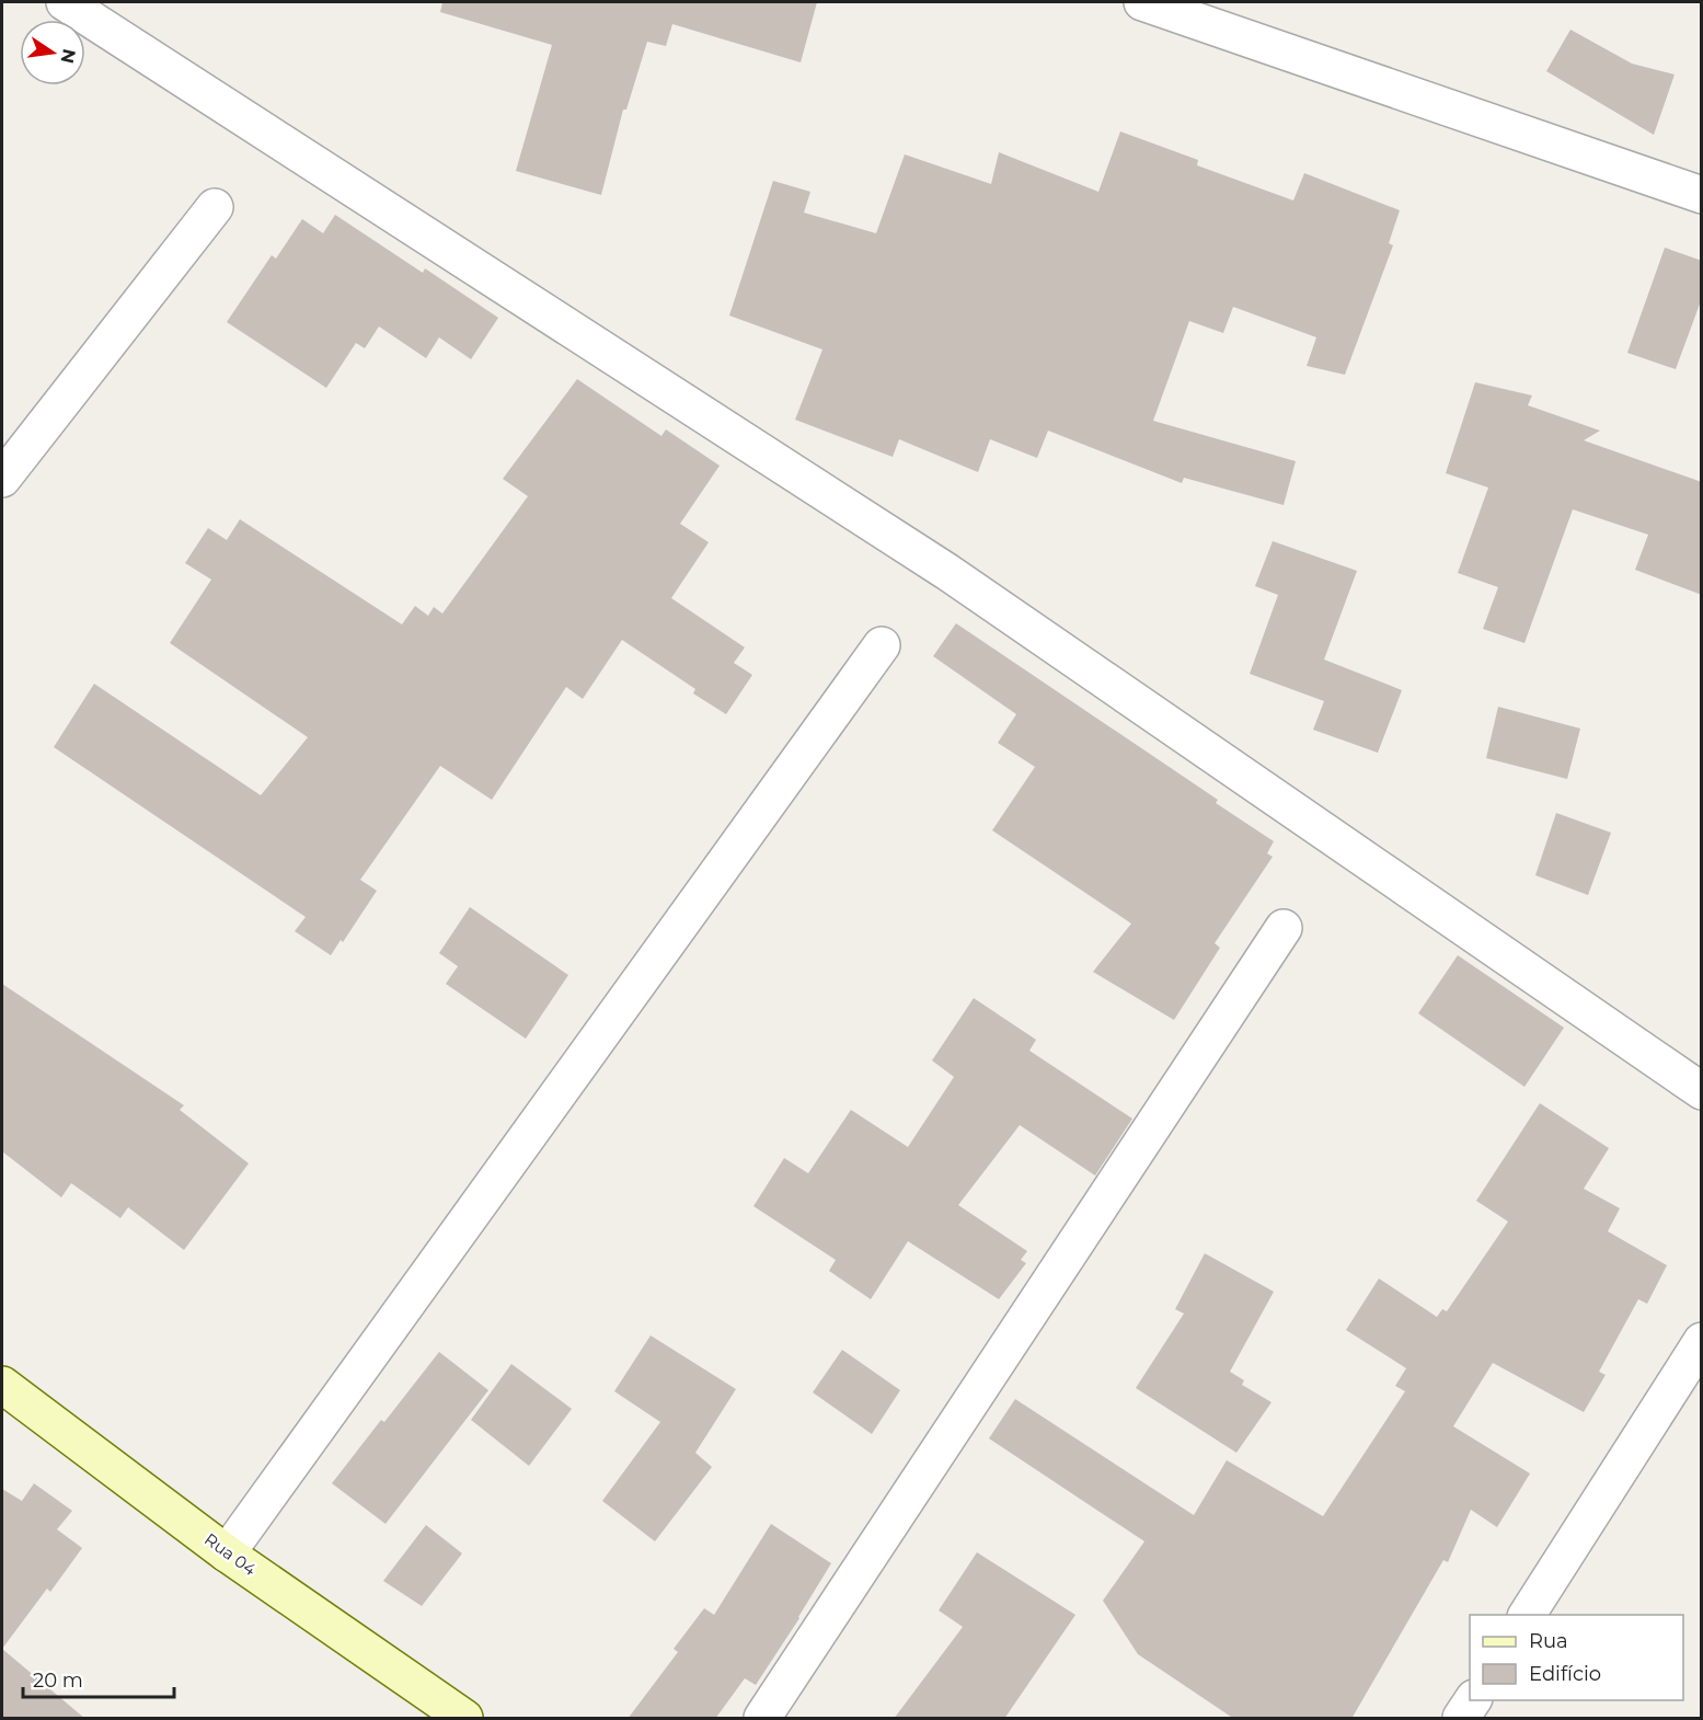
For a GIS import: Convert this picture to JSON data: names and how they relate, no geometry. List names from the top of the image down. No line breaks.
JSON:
{"streets":{"street":["Rua 04"]},"legend":["Rua","Edifício"],"scale_bar":"20 m","north":"right"}
